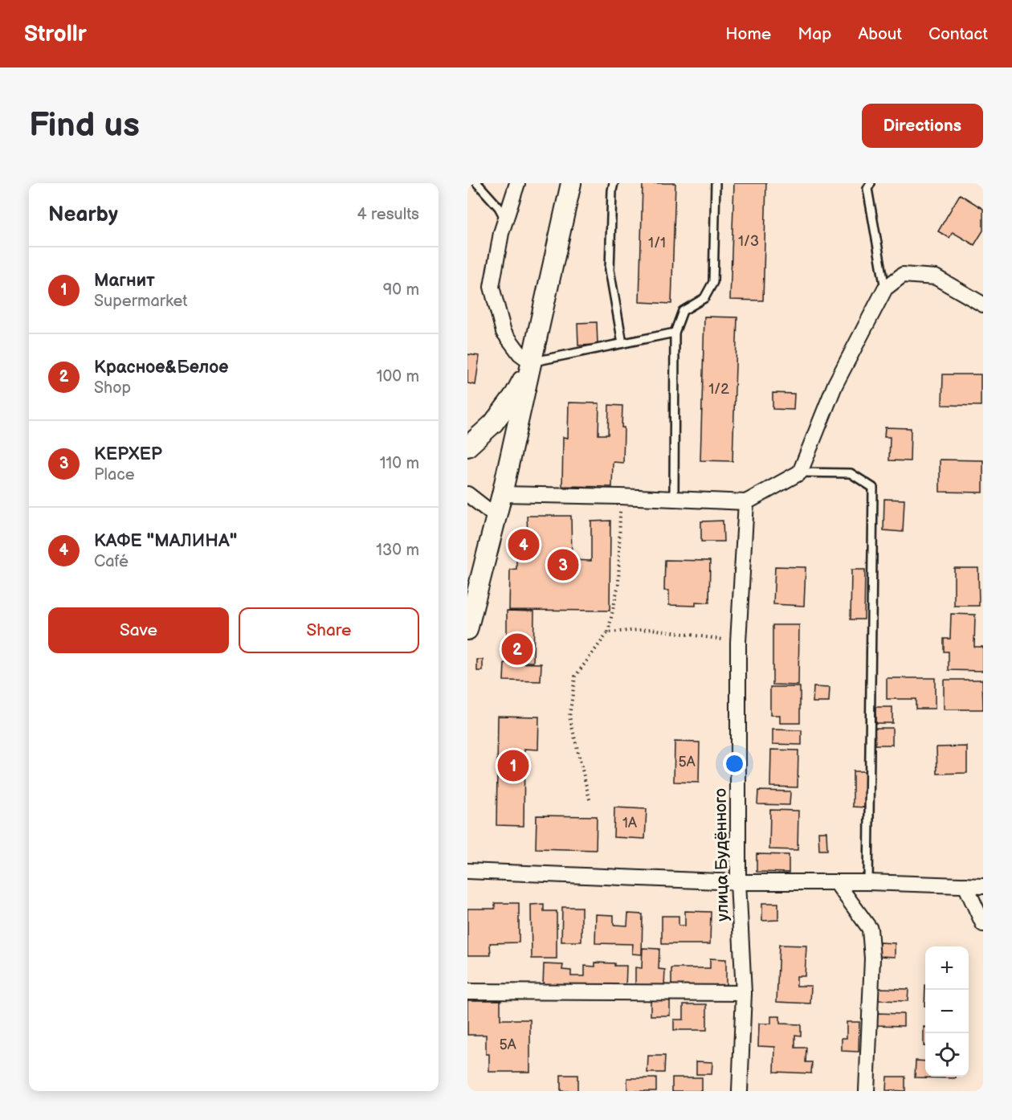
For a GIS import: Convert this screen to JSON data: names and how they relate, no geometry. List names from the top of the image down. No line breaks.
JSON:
{"streets":{"street":["улица Будённого"]},"house_numbers":["1/3","1/1","1/2","5А","1А","5А"],"page":{"header":"Strollr","nav":["Home","Map","About","Contact"],"buttons":["Directions",["Save","Share"]],"title":"Find us","heading":["Nearby","4 results"],"list":[{"mark":"1","name":"Магнит","note":"Supermarket","value":"90 m"},{"mark":"2","name":"Красное&Белое","note":"Shop","value":"100 m"},{"mark":"3","name":"КЕРХЕР","note":"Place","value":"110 m"},{"mark":"4","name":"КАФЕ \"МАЛИНА\"","note":"Café","value":"130 m"}],"pins":["4","3","2","1"],"map_buttons":["+","−"]}}
